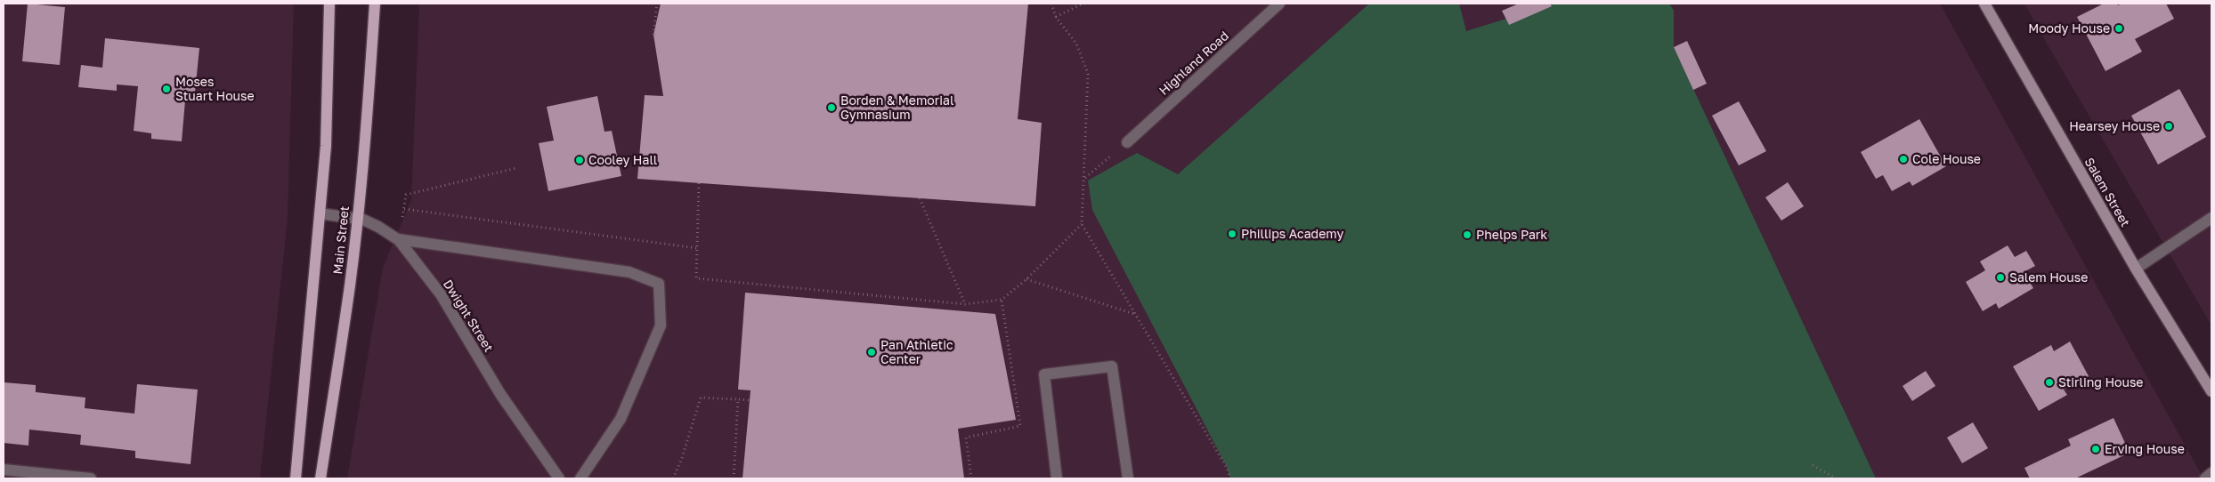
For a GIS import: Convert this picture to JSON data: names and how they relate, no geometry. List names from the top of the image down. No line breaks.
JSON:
{"streets":{"main road":["Main Street"],"street":["Highland Road","Salem Street","Dwight Street"]},"crossings":[["Main Street","Dwight Street"]],"places":["Moody House","Moses Stuart House","Borden & Memorial Gymnasium","Hearsey House","Cole House","Cooley Hall","Phillips Academy","Phelps Park","Salem House","Pan Athletic Center","Stirling House","Erving House"]}
